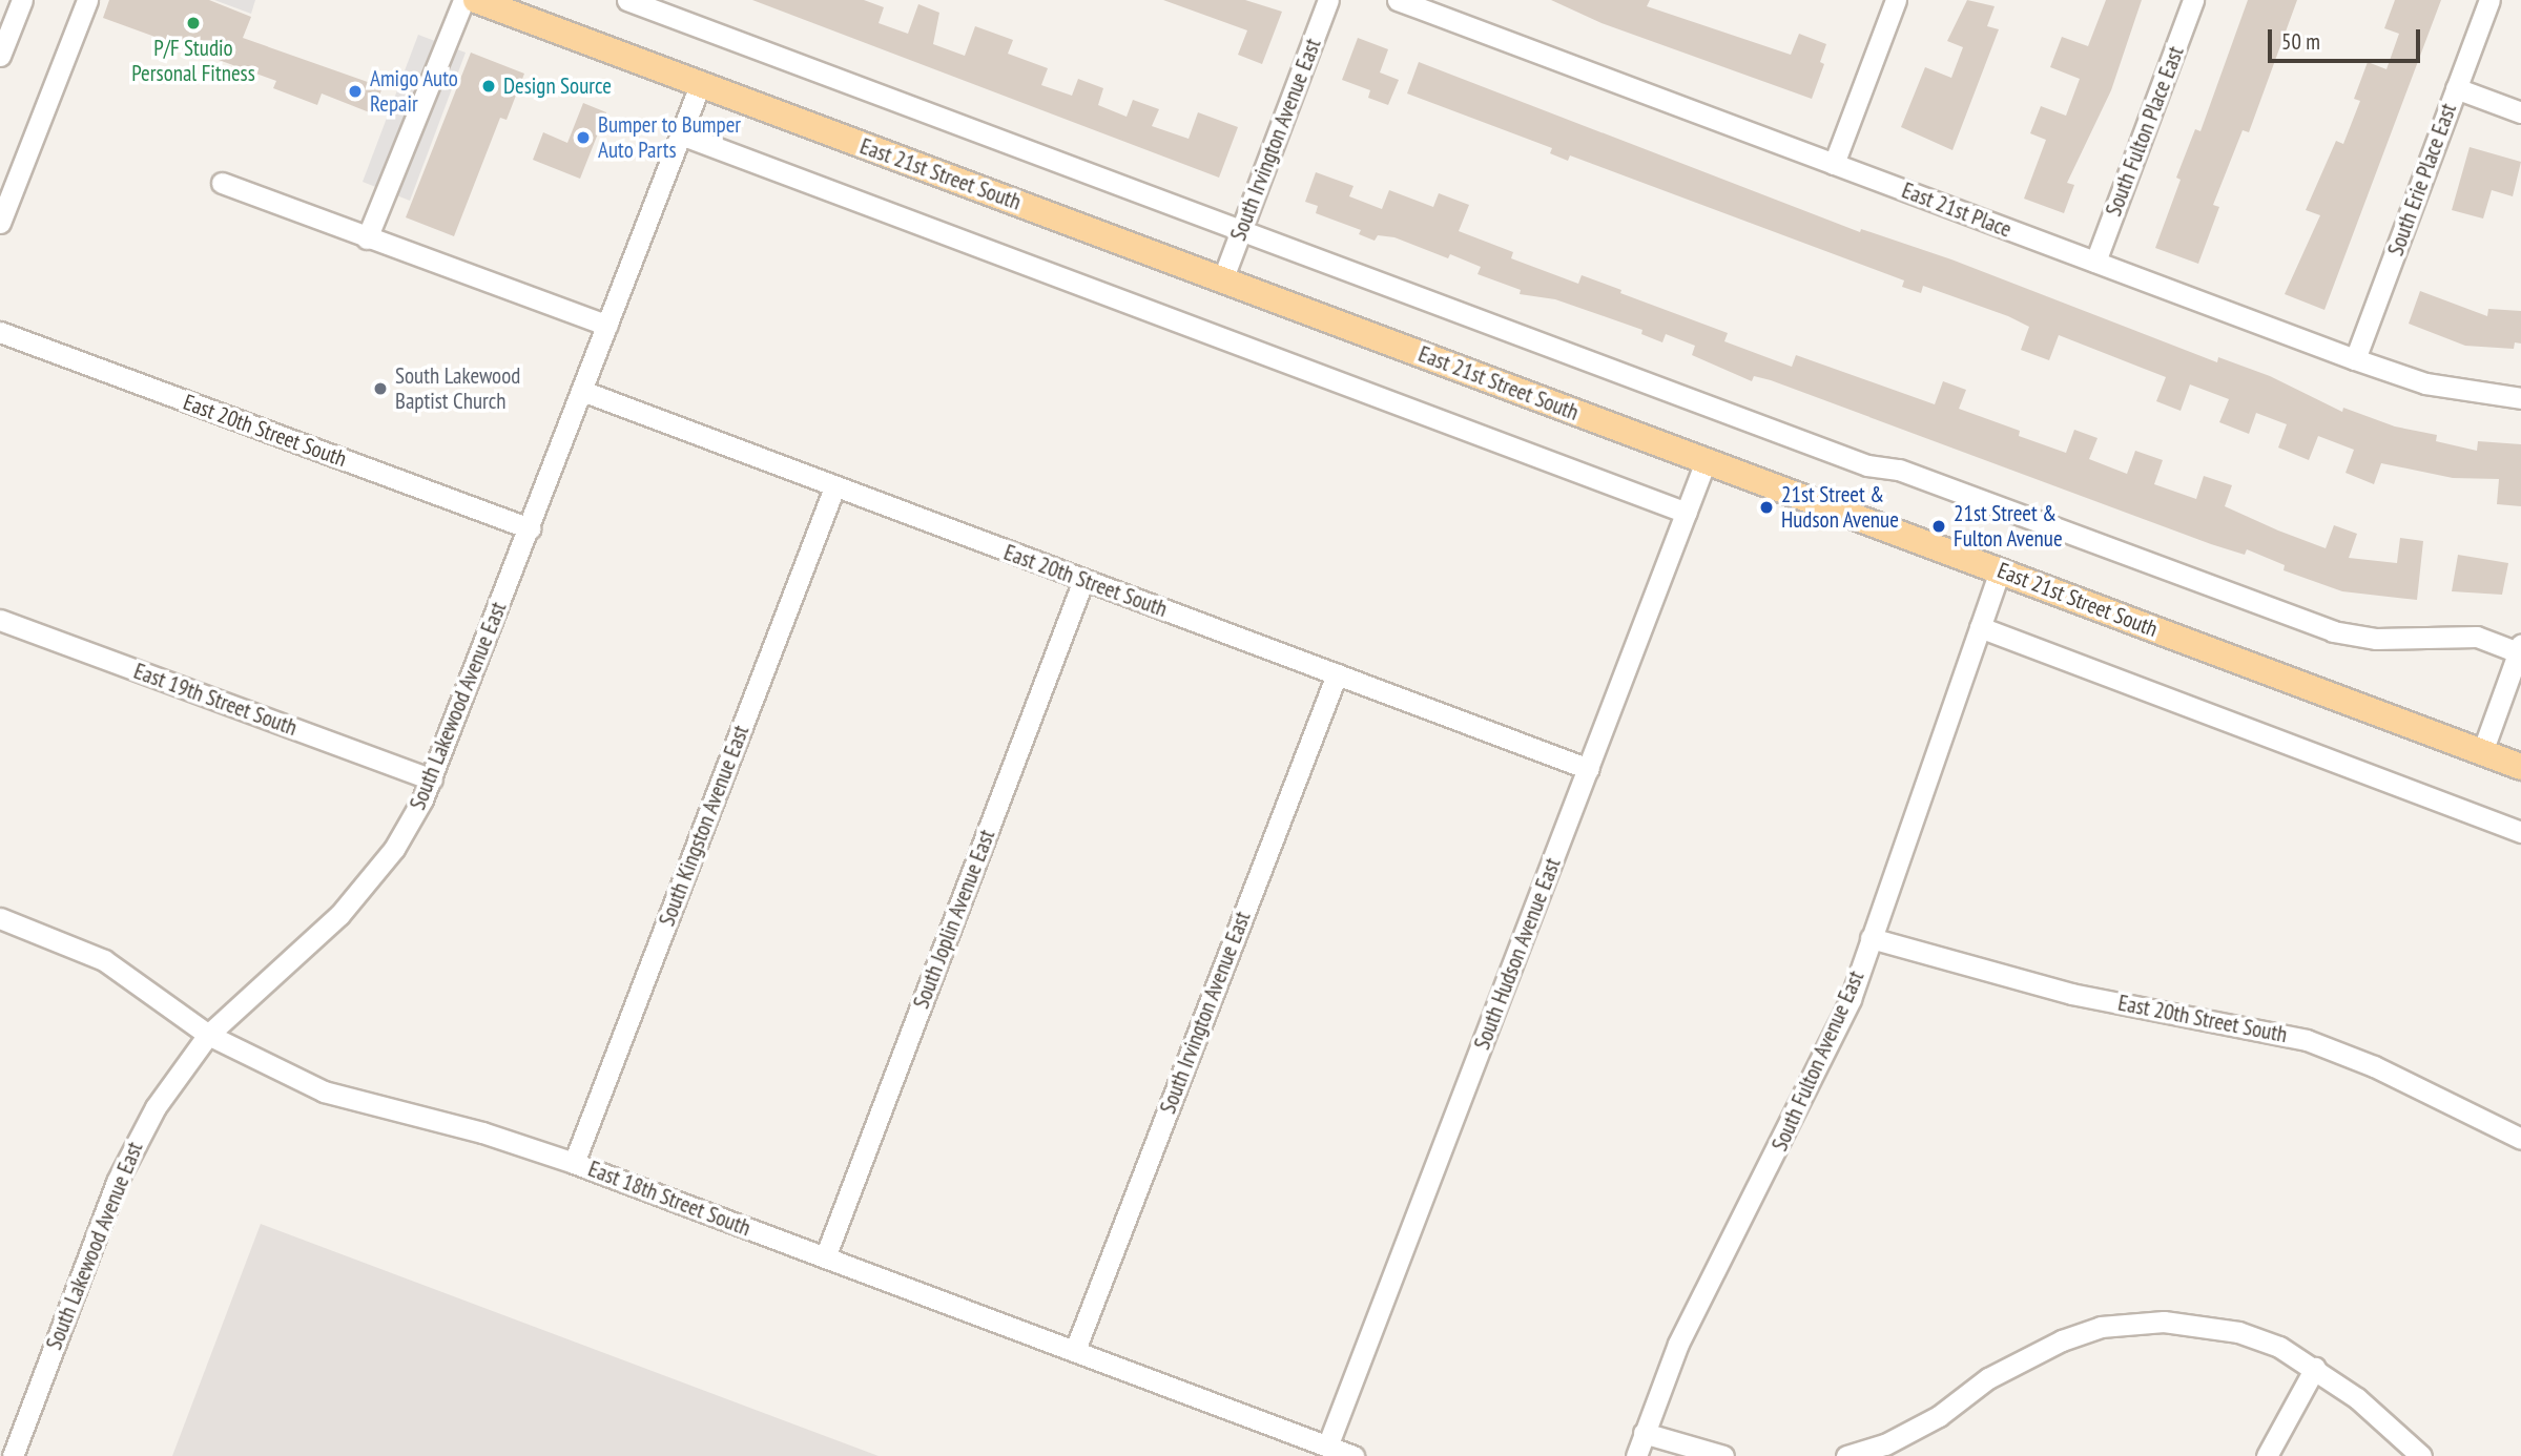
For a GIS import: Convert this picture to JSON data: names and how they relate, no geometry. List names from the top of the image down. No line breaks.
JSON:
{"streets":{"main road":["East 21st Street South"],"street":["South Fulton Place East","South Irvington Avenue East","South Erie Place East","East 21st Place","East 20th Street South","East 19th Street South","South Lakewood Avenue East","South Kingston Avenue East","South Joplin Avenue East","South Hudson Avenue East","South Fulton Avenue East","East 18th Street South"]},"crossings":[["South Fulton Place East","East 21st Place"],["South Irvington Avenue East","East 21st Street South"],["South Irvington Avenue East","East 20th Street South"],["South Irvington Avenue East","East 18th Street South"],["East 21st Street South","South Lakewood Avenue East"],["East 21st Street South","South Hudson Avenue East"],["East 21st Street South","South Fulton Avenue East"],["South Erie Place East","East 21st Place"],["East 20th Street South","South Lakewood Avenue East"],["East 20th Street South","South Kingston Avenue East"],["East 20th Street South","South Joplin Avenue East"],["East 20th Street South","South Hudson Avenue East"],["East 20th Street South","South Fulton Avenue East"],["East 19th Street South","South Lakewood Avenue East"],["South Lakewood Avenue East","East 18th Street South"],["South Kingston Avenue East","East 18th Street South"],["South Joplin Avenue East","East 18th Street South"],["South Hudson Avenue East","East 18th Street South"]],"places":["P/F Studio Personal Fitness","Design Source","Amigo Auto Repair","Bumper to Bumper Auto Parts","South Lakewood Baptist Church","21st Street & Hudson Avenue","21st Street & Fulton Avenue"],"scale_bar":"50 m"}
